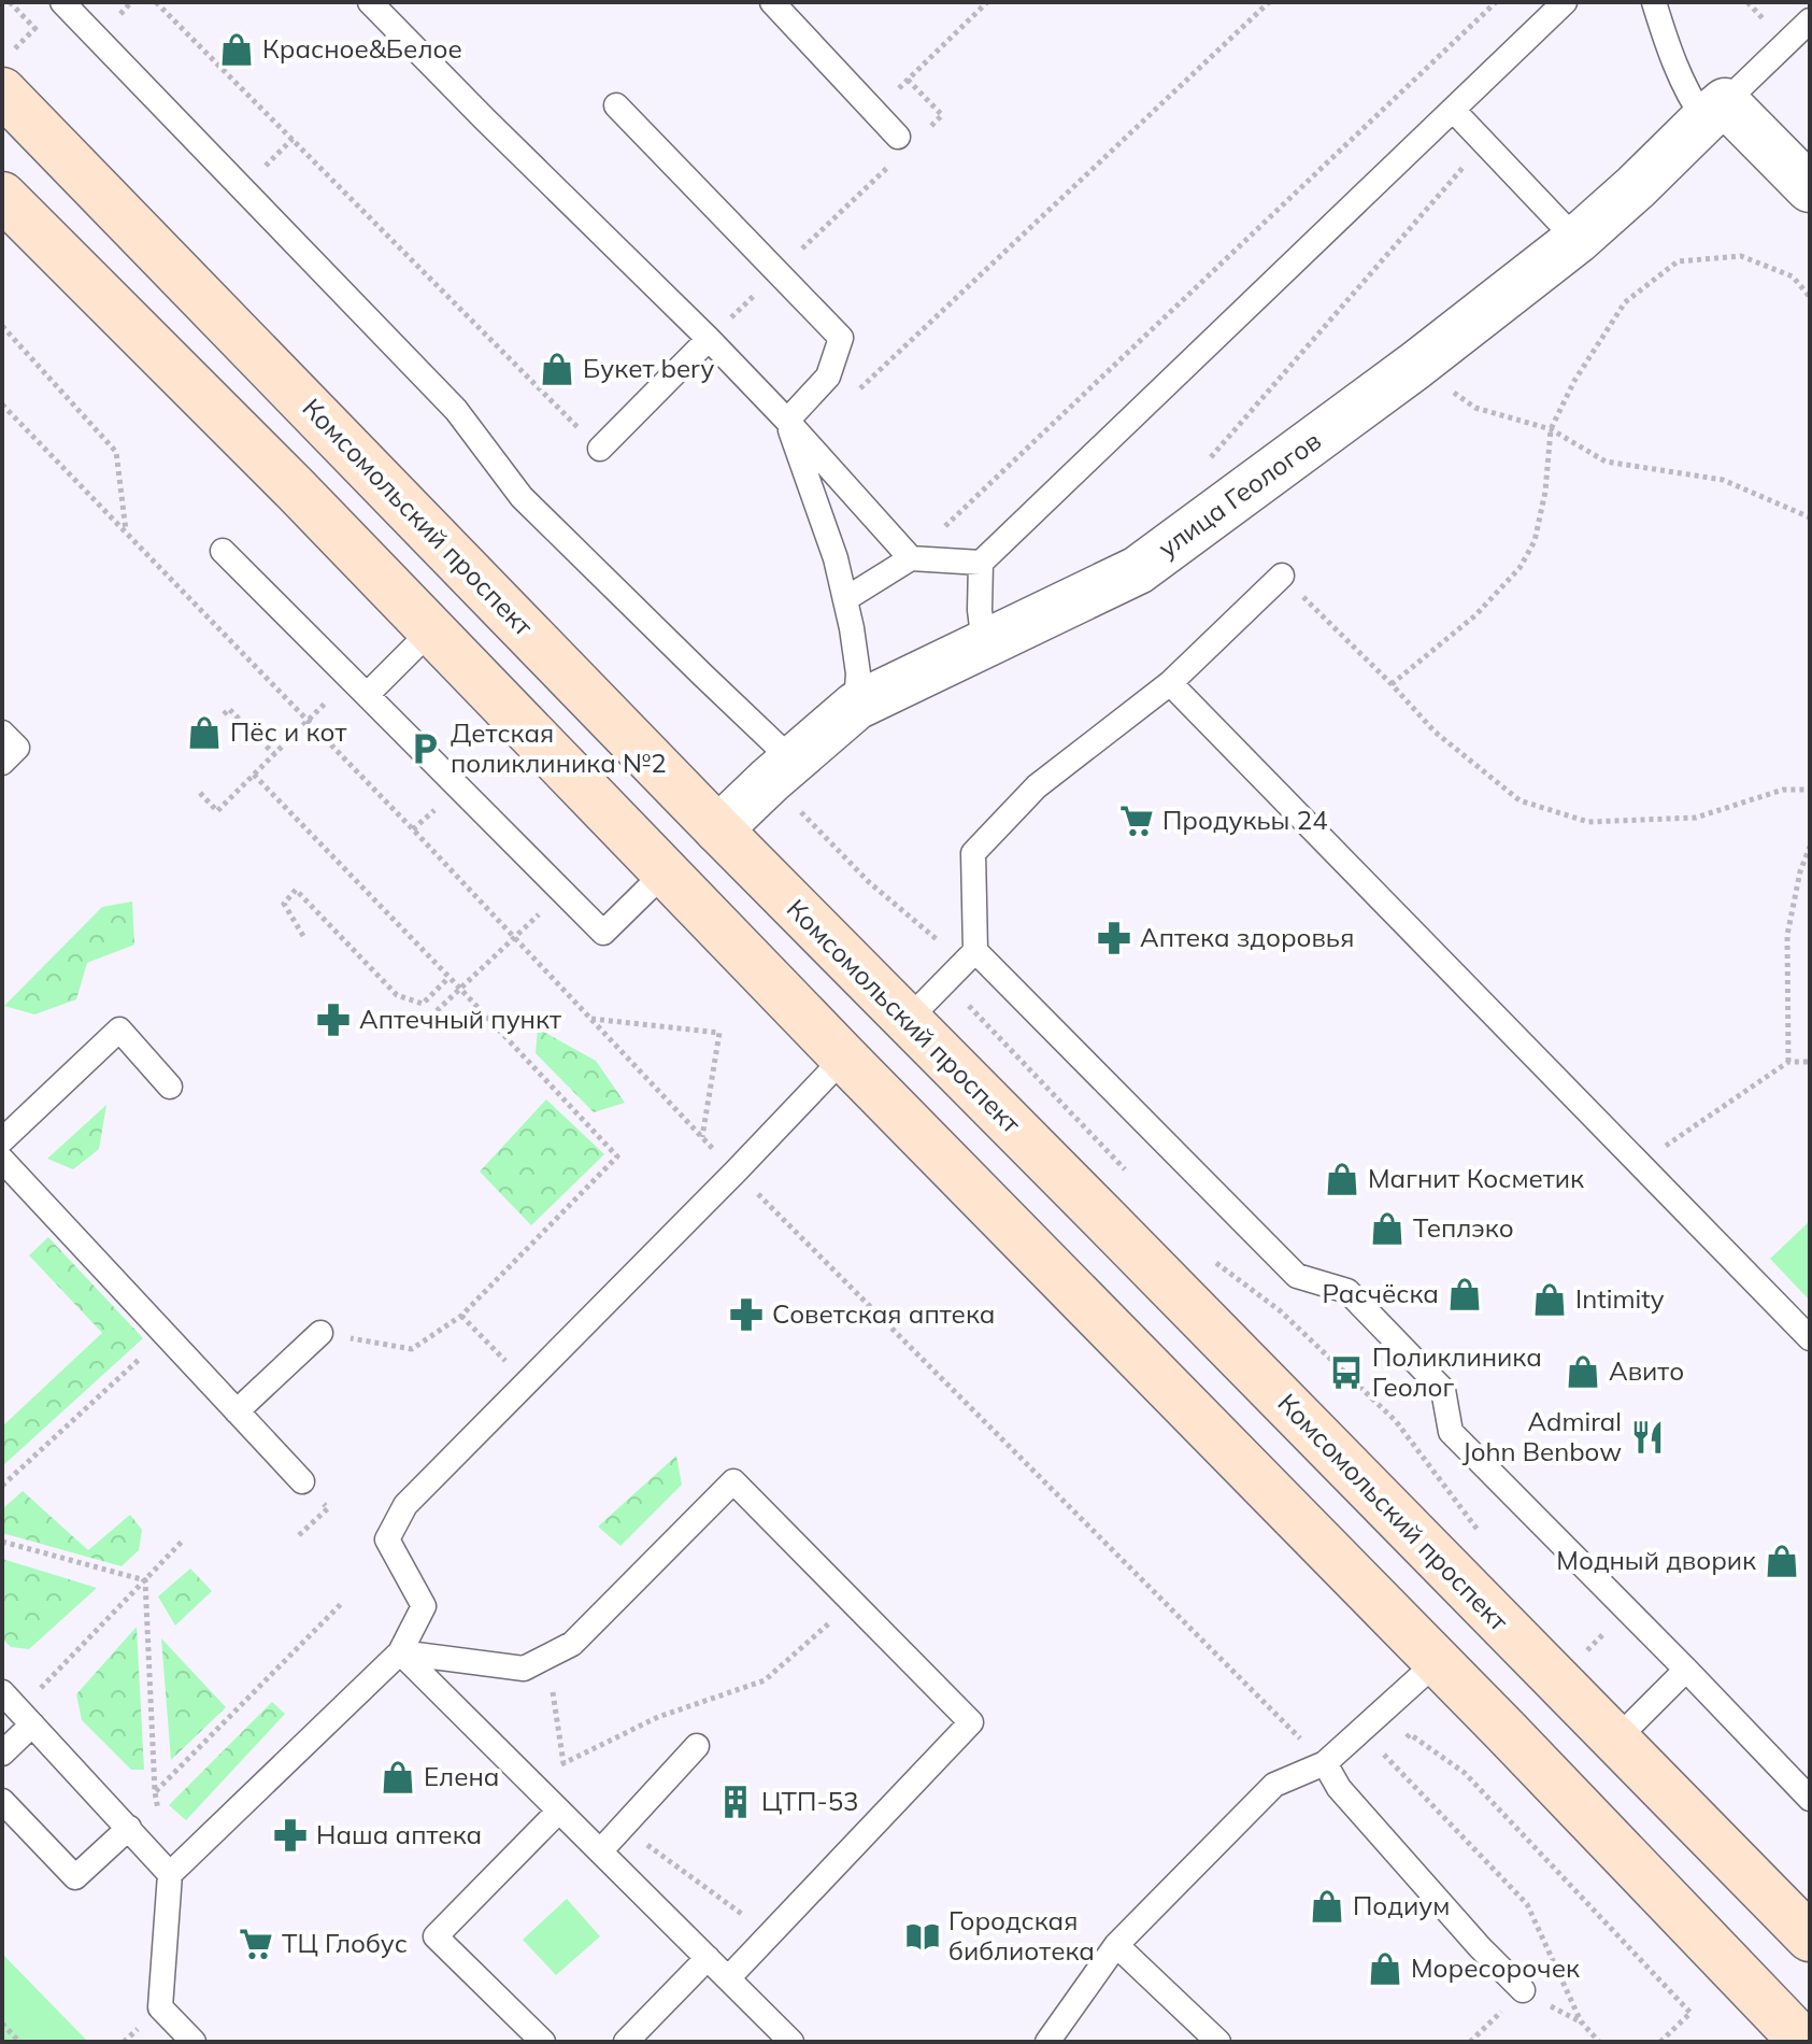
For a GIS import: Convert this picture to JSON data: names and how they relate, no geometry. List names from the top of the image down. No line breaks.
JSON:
{"streets":{"main road":["Комсомольский проспект"],"street":["улица Геологов"]},"crossings":[["улица Геологов","Комсомольский проспект"]],"places":{"shop":["Красное&Белое","Букет bery","Пёс и кот","Магнит Косметик","Теплэко","Расчёска","Intimity","Авито","Модный дворик","Елена","Подиум","Моресорочек"],"parking":["Детская поликлиника №2"],"supermarket":["Продукьы 24","ТЦ Глобус"],"pharmacy":["Аптека здоровья","Аптечный пункт","Советская аптека","Наша аптека"],"bus stop":["Поликлиника Геолог"],"restaurant":["Admiral John Benbow"],"building":["ЦТП-53"],"library":["Городская библиотека"]}}
